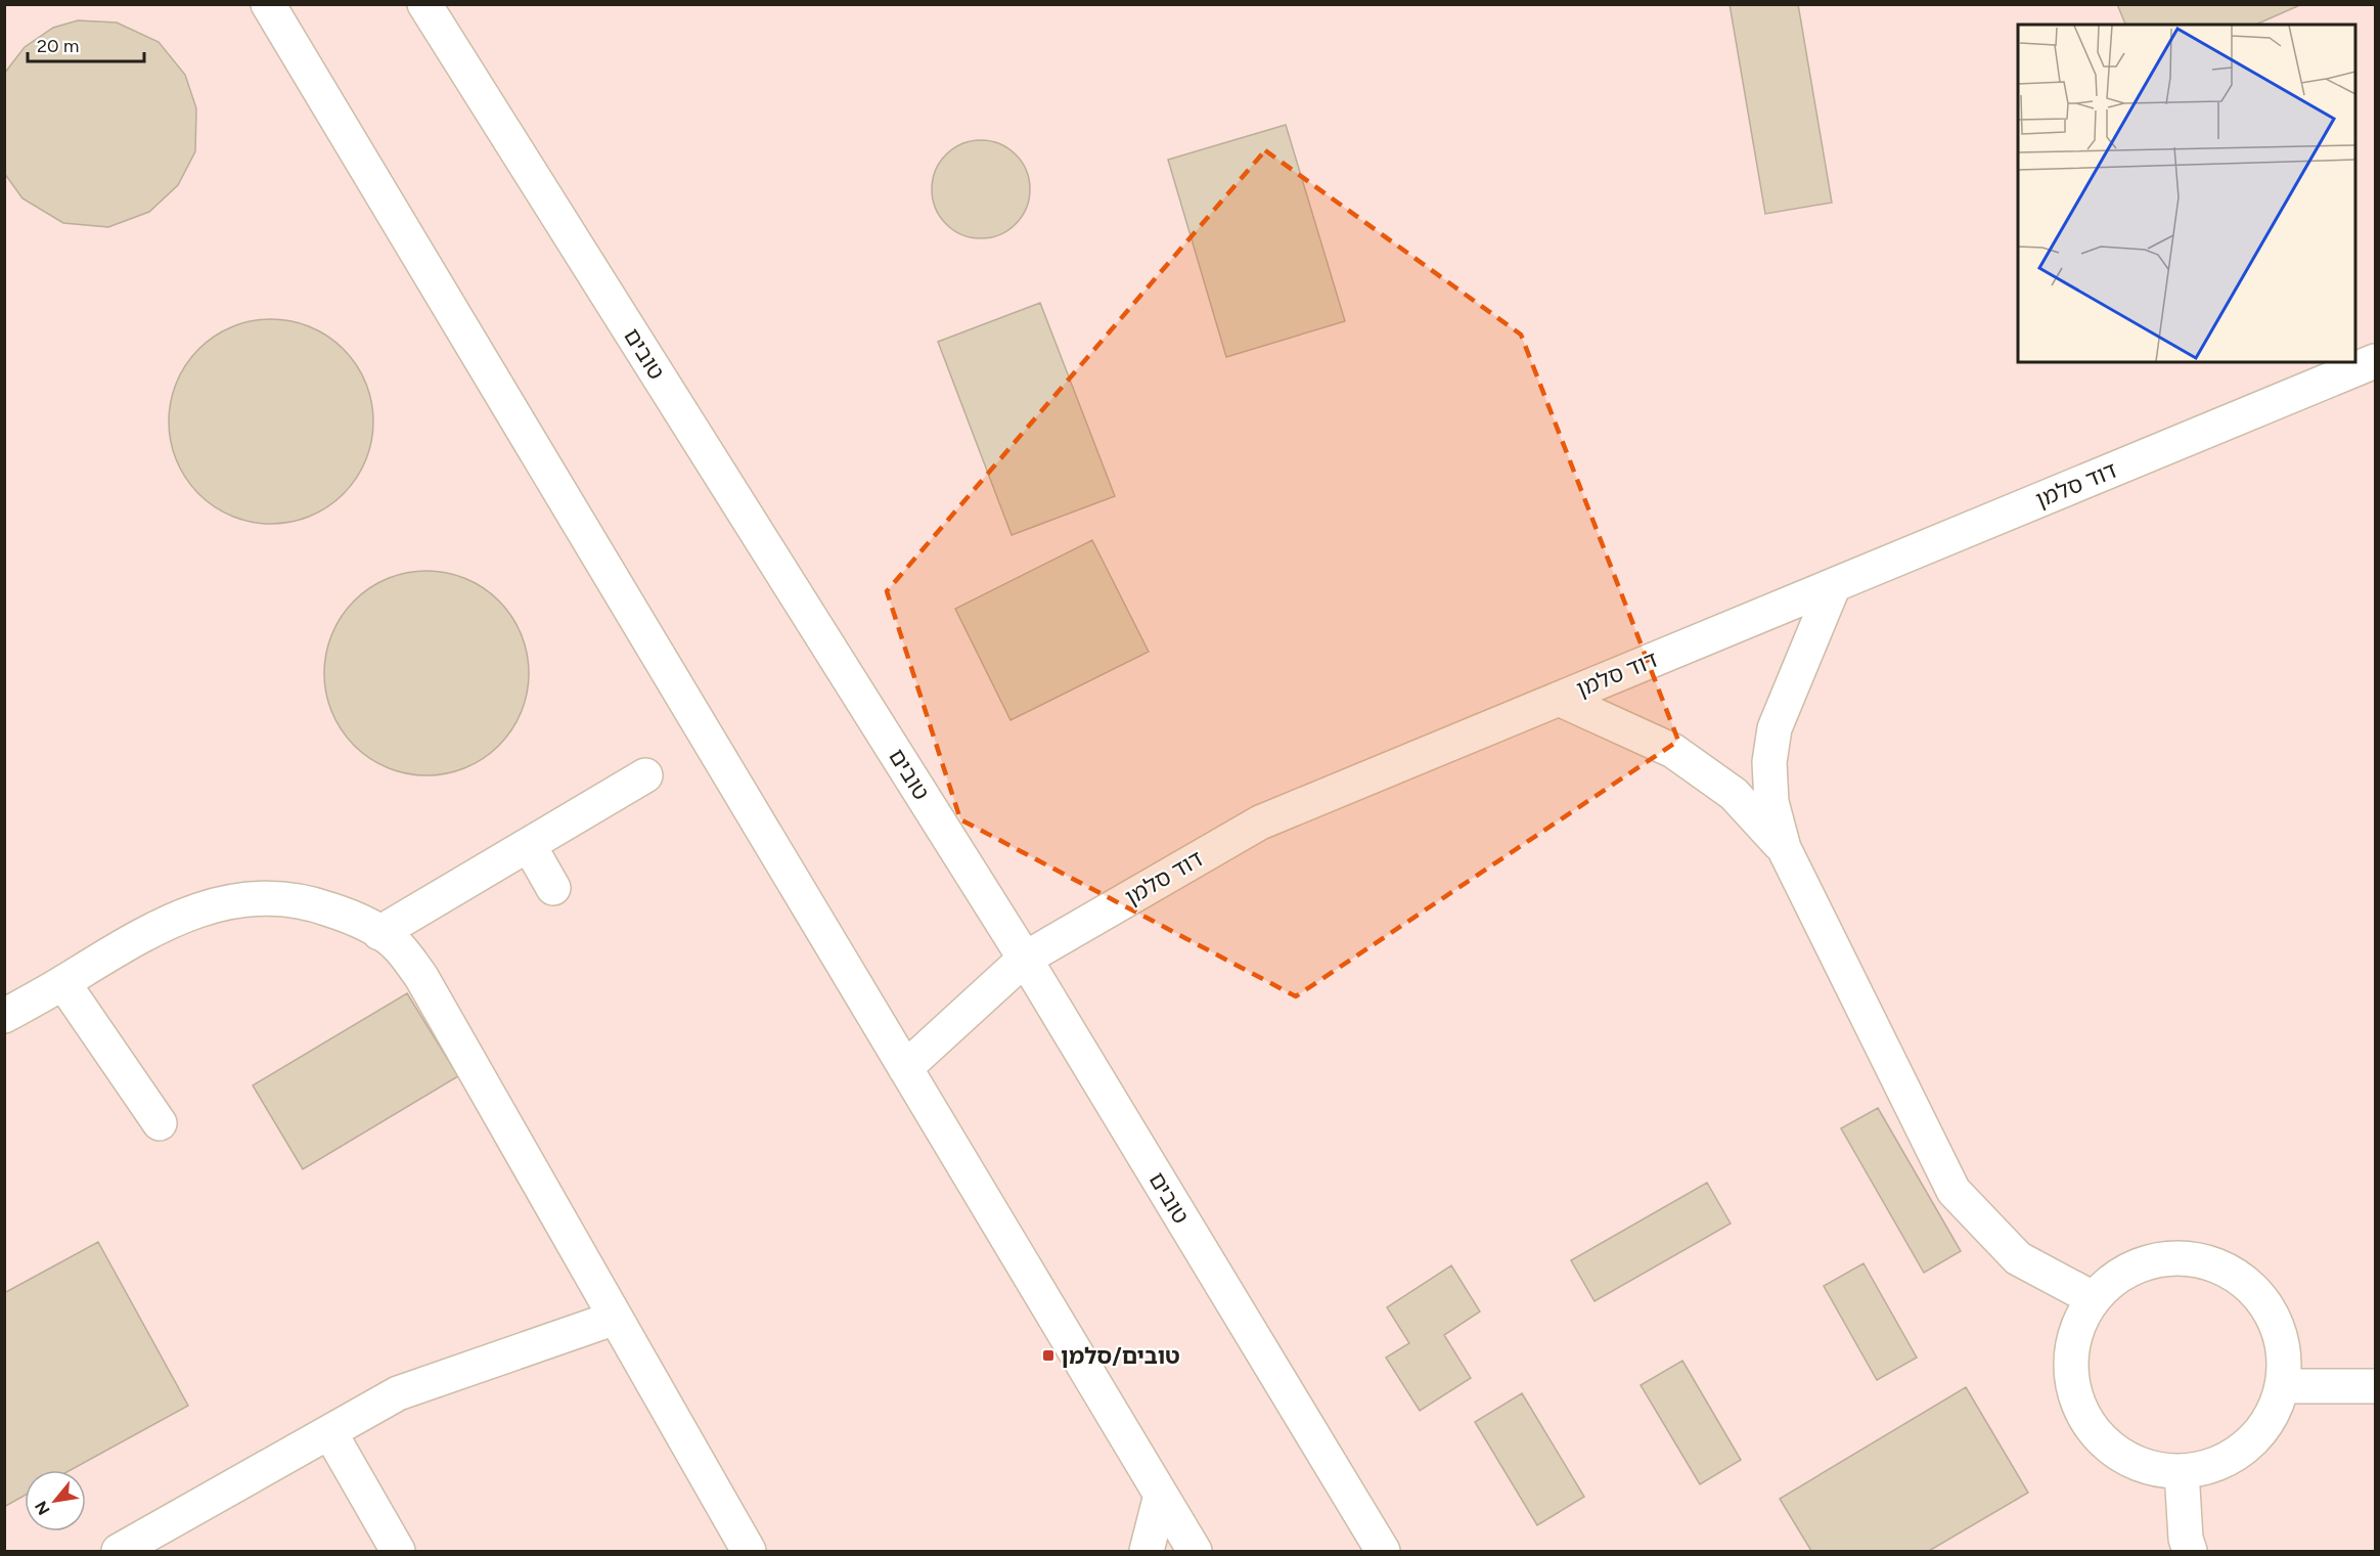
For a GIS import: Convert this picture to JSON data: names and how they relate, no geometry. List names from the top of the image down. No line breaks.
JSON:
{"streets":{"street":["טובים","דוד סלמן"]},"crossings":[["טובים","דוד סלמן"]],"places":{"transit":["טובים/סלמן"]},"scale_bar":"20 m","north":"bottom left"}
